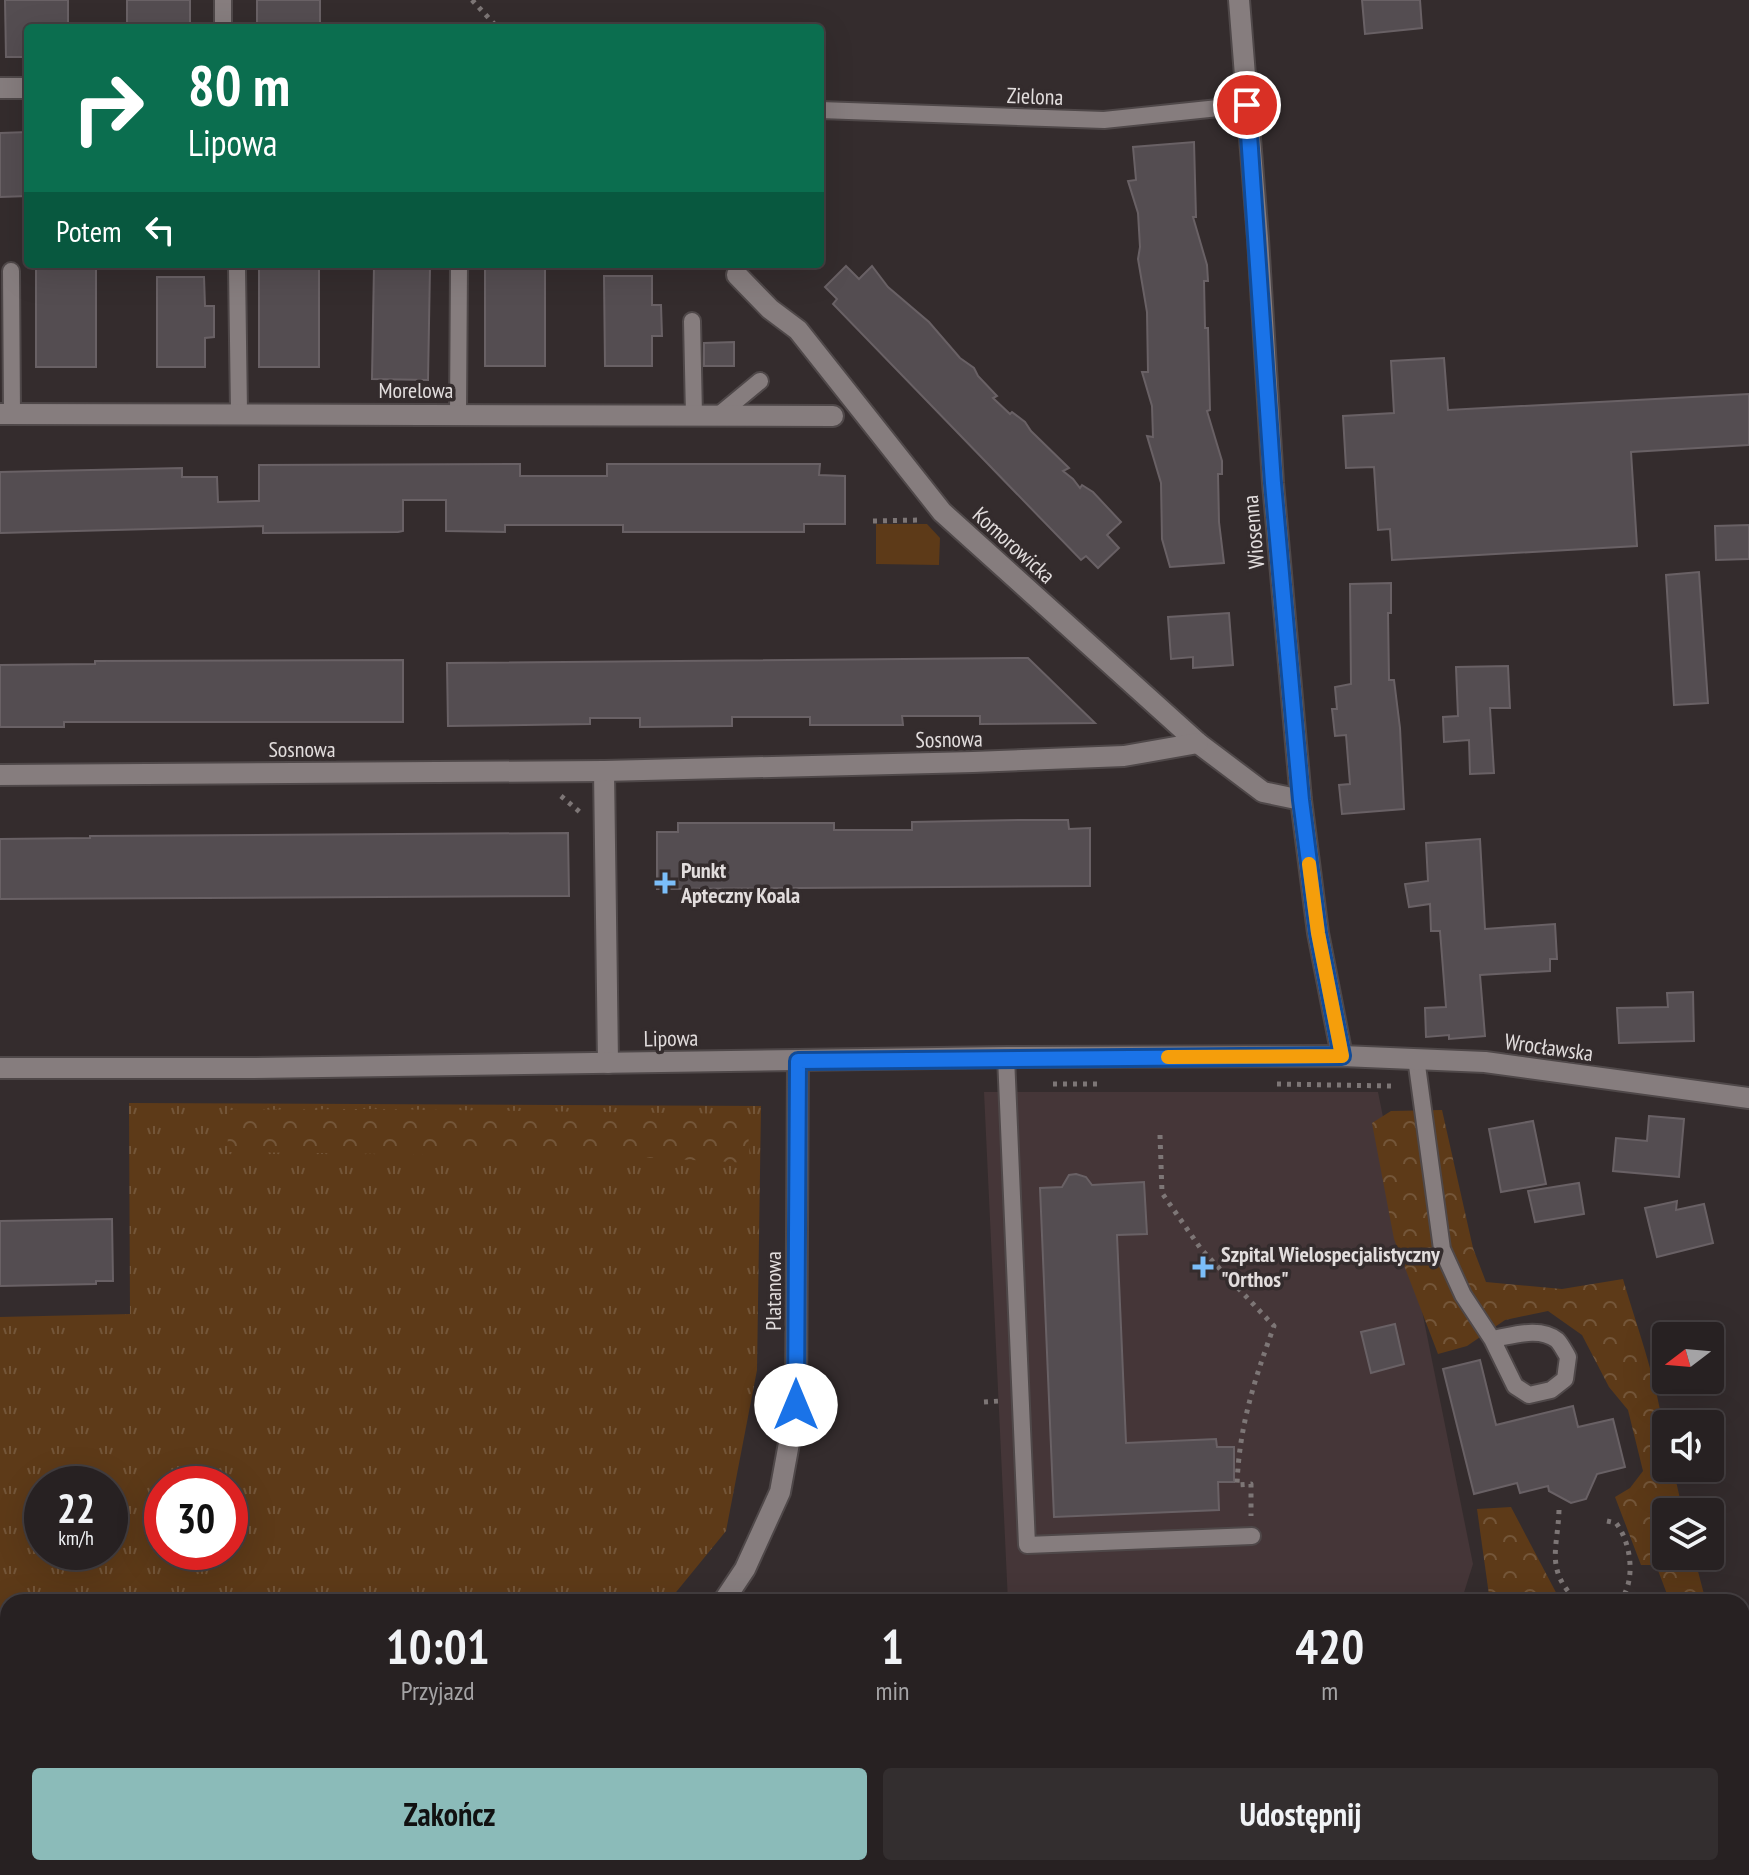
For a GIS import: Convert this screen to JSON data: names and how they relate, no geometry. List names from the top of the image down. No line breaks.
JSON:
{"streets":{"street":["Morelowa","Wiosenna","Komorowicka","Sosnowa","Lipowa","Wrocławska","Platanowa"],"lane":["Zielona"]},"crossings":[["Zielona","Wiosenna"],["Wiosenna","Komorowicka"],["Wiosenna","Lipowa"],["Wiosenna","Wrocławska"],["Komorowicka","Sosnowa"],["Lipowa","Wrocławska"],["Lipowa","Platanowa"]],"places":{"health":["Punkt Apteczny Koala","Szpital Wielospecjalistyczny \"Orthos\""]},"north":"left","page":{"turn":["80 m","Lipowa"],"then":"Potem","speed":"22 km/h","limit":"30","eta":["10:01","Przyjazd","1","min","420","m"],"buttons":["Zakończ","Udostępnij"]}}
